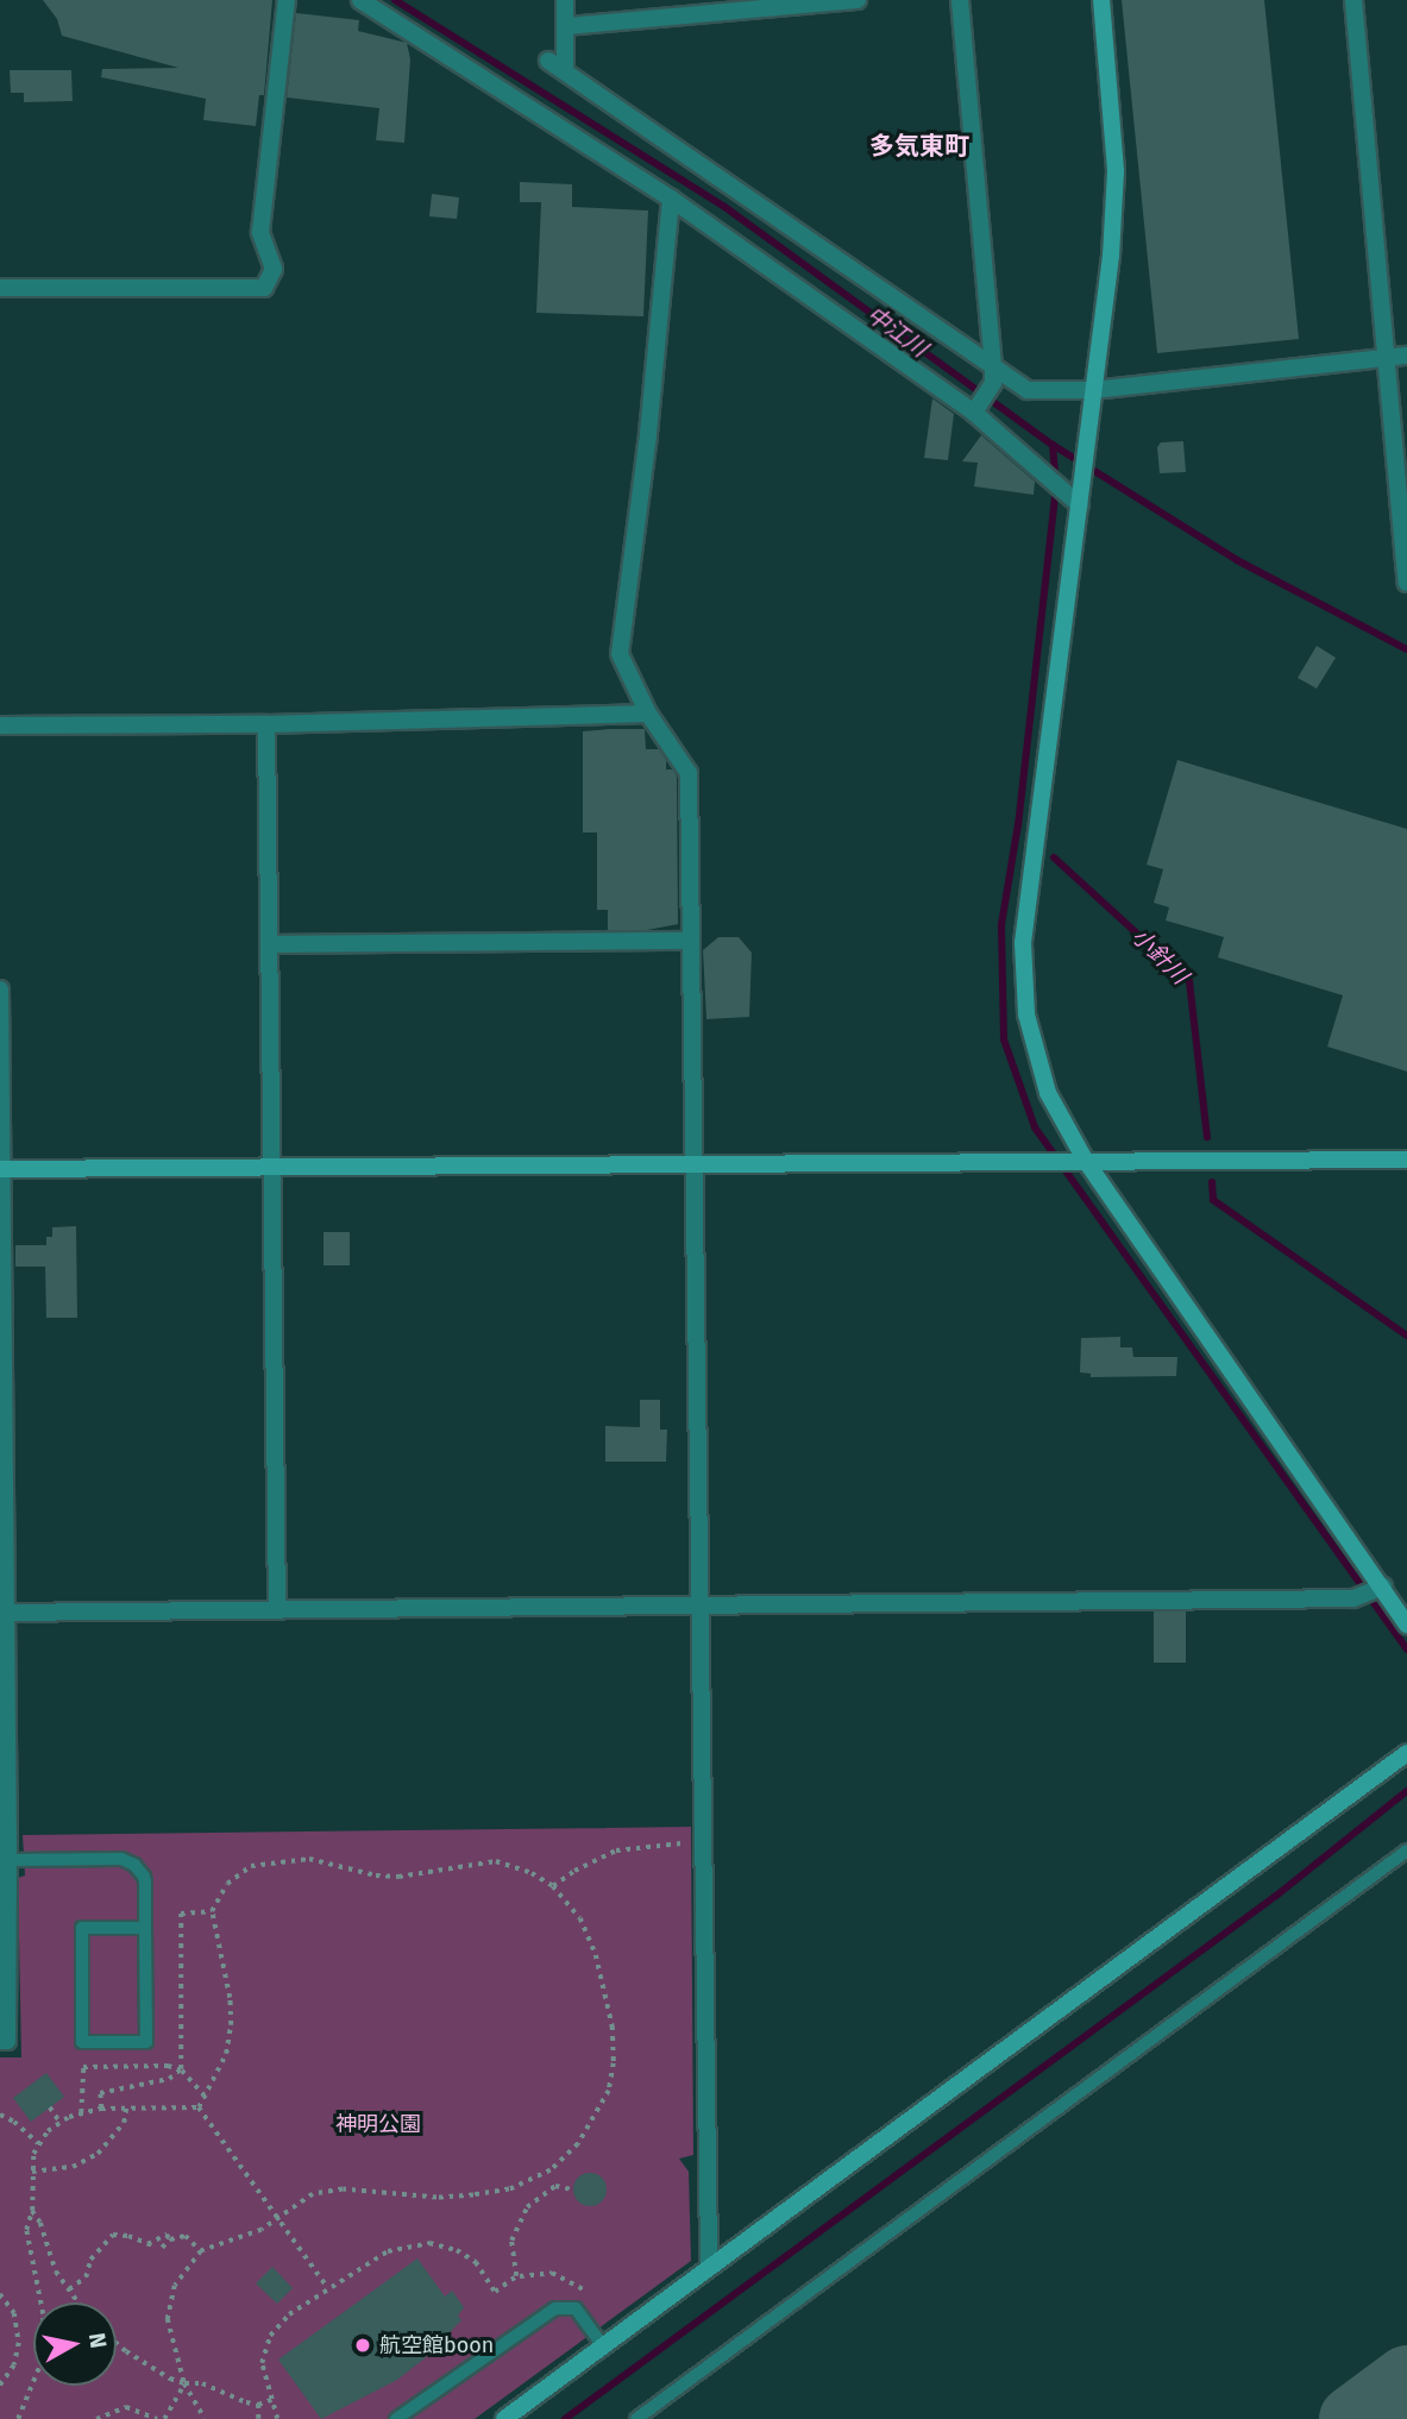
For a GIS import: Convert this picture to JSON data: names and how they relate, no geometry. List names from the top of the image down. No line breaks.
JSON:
{"districts":["多気東町"],"water":["中江川","小針川"],"parks":["神明公園"],"places":["航空館boon"],"north":"right"}
